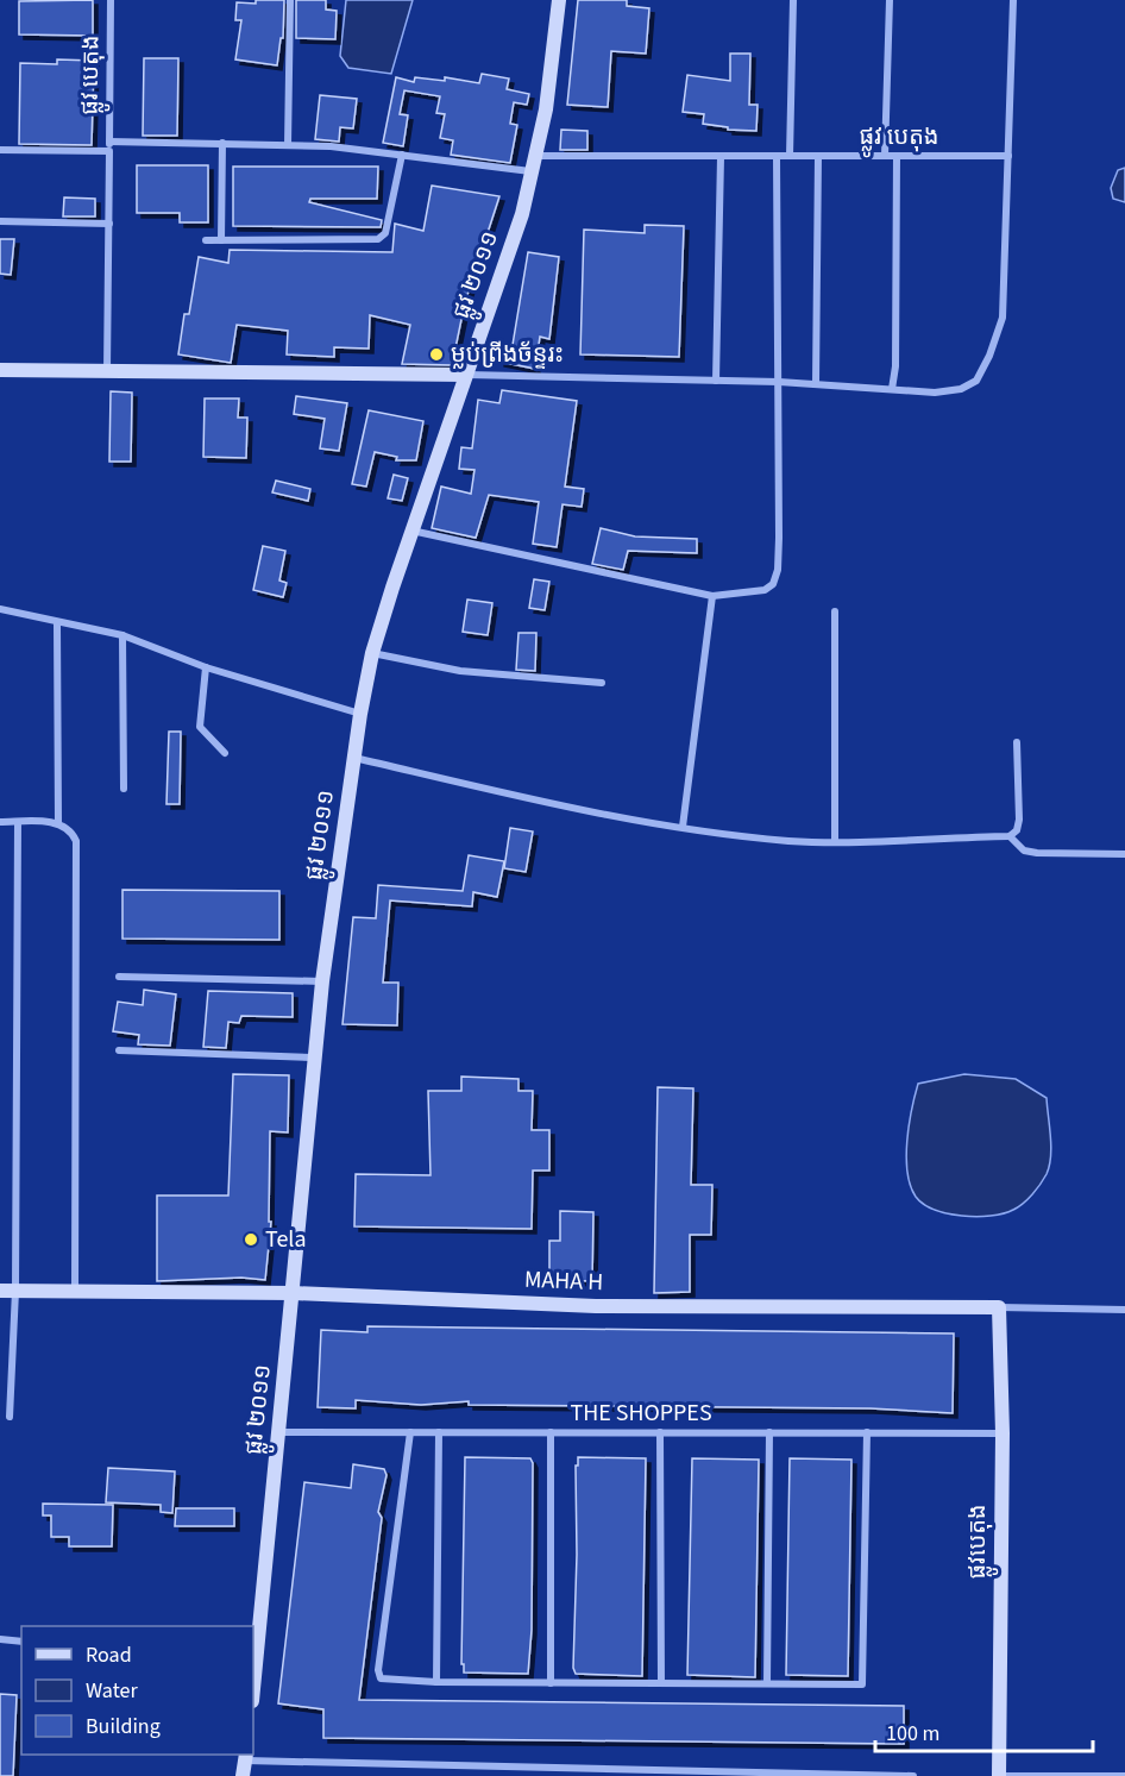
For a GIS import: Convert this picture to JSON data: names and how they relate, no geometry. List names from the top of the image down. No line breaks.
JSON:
{"streets":{"main road":["ផ្លូវ ២០១១","MAHA H","ផ្លូវបេតុង"],"street":["ផ្លូវ បេតុង","THE SHOPPES"]},"crossings":[["ផ្លូវ បេតុង","ផ្លូវ ២០១១"],["ផ្លូវ ២០១១","MAHA H"],["ផ្លូវ ២០១១","THE SHOPPES"],["MAHA H","ផ្លូវបេតុង"],["THE SHOPPES","ផ្លូវបេតុង"]],"places":["ម្លប់ព្រីងច័ន្ទរះ","Tela"],"legend":["Road","Water","Building"],"scale_bar":"100 m"}
